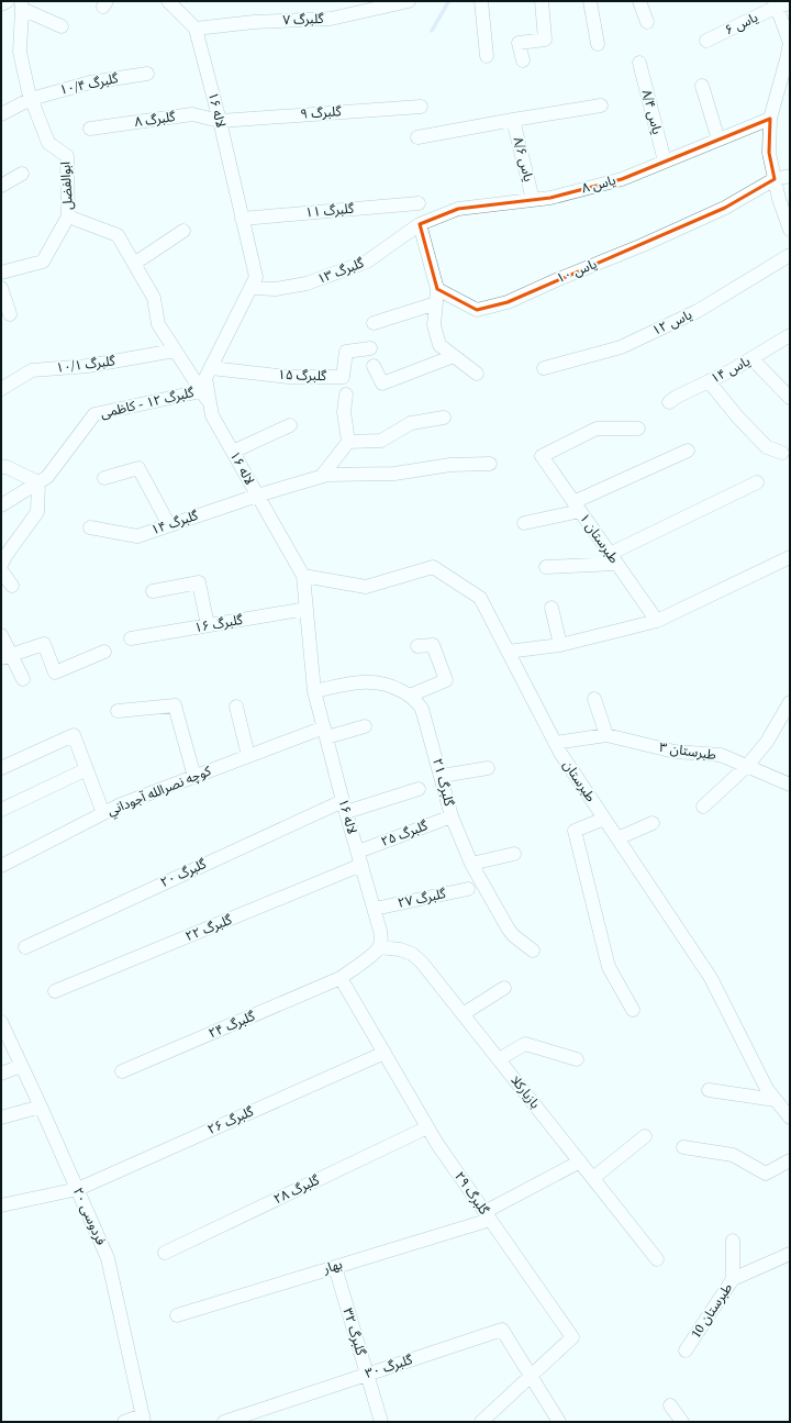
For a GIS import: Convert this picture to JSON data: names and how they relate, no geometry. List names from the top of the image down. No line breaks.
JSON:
{"streets":{"street":["گلبرگ ۷","یاس ۶","گلبرگ ۱۰/۴","لاله ۱۶","یاس ۸/۴","گلبرگ ۹","گلبرگ ۸","یاس ۸/۶","یاس ۸","ابوالفضل","گلبرگ ۱۱","گلبرگ ۱۳","یاس ۱۰","یاس ۱۲","گلبرگ ۱۰/۱","یاس ۱۴","گلبرگ ۱۵","گلبرگ ۱۲ - کاظمی","گلبرگ ۱۴","طبرستان ۱","گلبرگ ۱۶","طبرستان ۳","طبرستان","گلبرگ ۲۱","كوچه نصرالله آجوداني","گلبرگ ۲۵","گلبرگ ۲۰","گلبرگ ۲۷","گلبرگ ۲۲","گلبرگ ۲۴","بازیارکلا","گلبرگ ۲۶","گلبرگ ۲۸","گلبرگ ۲۹","فردوسی ۲۰","بهار","طبرستان 10","گلبرگ ۳۲","گلبرگ ۳۰"]},"crossings":[["گلبرگ ۷","لاله ۱۶"],["گلبرگ ۱۰/۴","ابوالفضل"],["لاله ۱۶","گلبرگ ۹"],["لاله ۱۶","گلبرگ ۸"],["لاله ۱۶","ابوالفضل"],["لاله ۱۶","گلبرگ ۱۱"],["لاله ۱۶","گلبرگ ۱۳"],["لاله ۱۶","گلبرگ ۱۵"],["لاله ۱۶","گلبرگ ۱۴"],["لاله ۱۶","گلبرگ ۱۶"],["لاله ۱۶","طبرستان"],["لاله ۱۶","گلبرگ ۲۱"],["لاله ۱۶","كوچه نصرالله آجوداني"],["لاله ۱۶","گلبرگ ۲۵"],["لاله ۱۶","گلبرگ ۲۰"],["لاله ۱۶","گلبرگ ۲۷"],["لاله ۱۶","گلبرگ ۲۲"],["لاله ۱۶","بازیارکلا"],["یاس ۸/۴","یاس ۸"],["گلبرگ ۹","گلبرگ ۸"],["یاس ۸/۶","یاس ۸"],["یاس ۸","گلبرگ ۱۳"],["ابوالفضل","گلبرگ ۱۰/۱"],["ابوالفضل","گلبرگ ۱۲ - کاظمی"],["طبرستان ۳","طبرستان"],["گلبرگ ۲۱","گلبرگ ۲۵"],["گلبرگ ۲۴","گلبرگ ۲۹"],["بازیارکلا","بهار"],["گلبرگ ۲۶","گلبرگ ۲۹"],["گلبرگ ۲۶","فردوسی ۲۰"],["گلبرگ ۲۸","گلبرگ ۲۹"],["گلبرگ ۲۹","بهار"],["گلبرگ ۲۹","گلبرگ ۳۰"],["بهار","گلبرگ ۳۲"],["گلبرگ ۳۲","گلبرگ ۳۰"]]}
